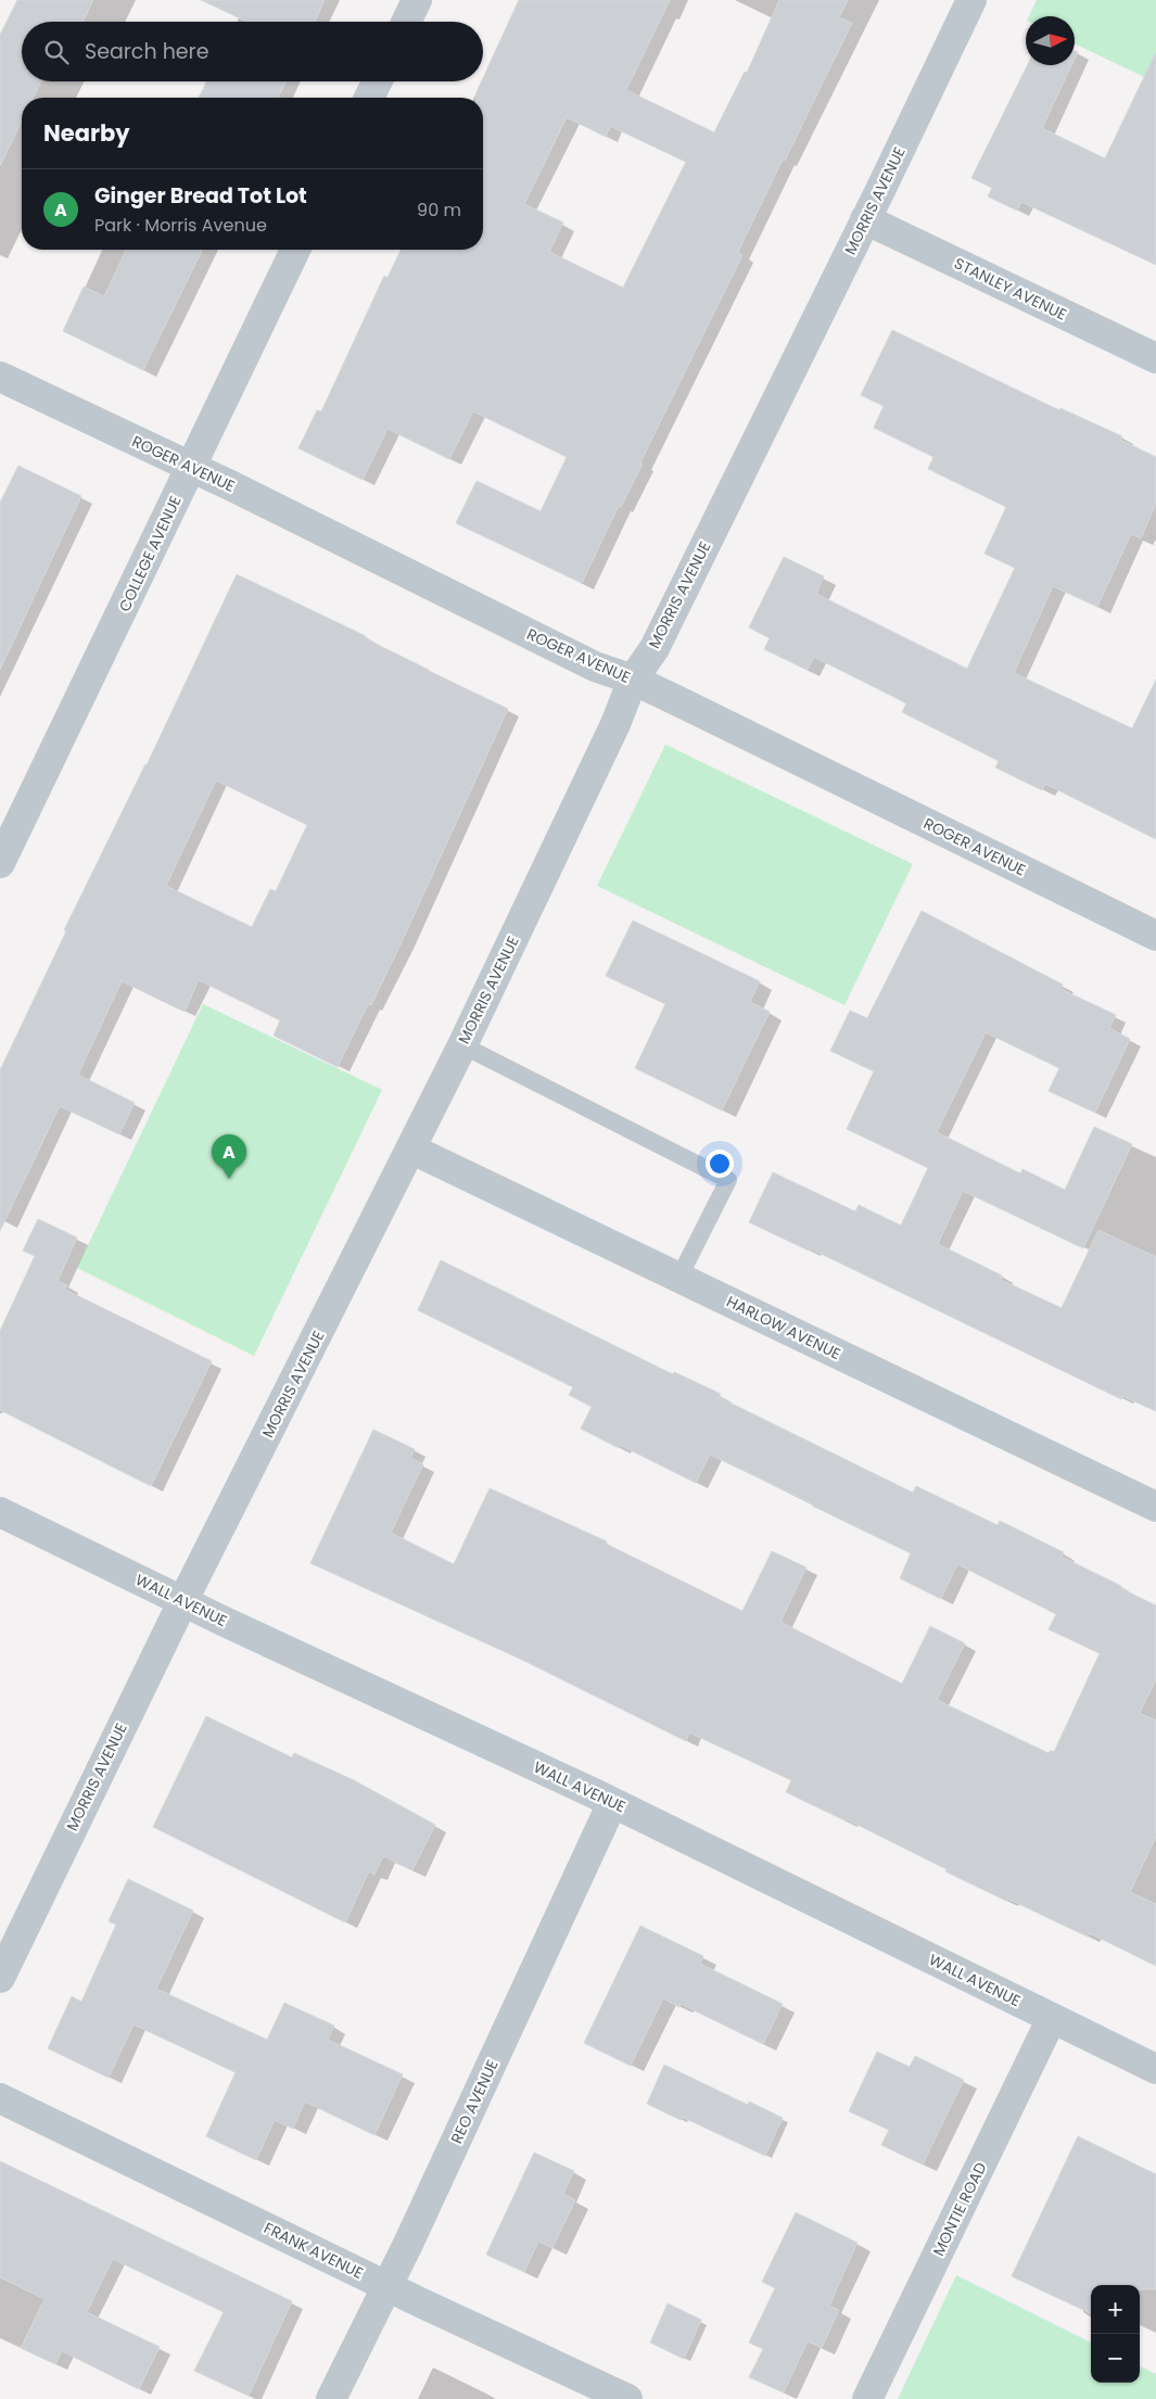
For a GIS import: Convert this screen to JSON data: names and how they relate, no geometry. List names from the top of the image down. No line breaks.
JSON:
{"streets":{"street":["MORRIS AVENUE","STANLEY AVENUE","ROGER AVENUE","COLLEGE AVENUE","HARLOW AVENUE","WALL AVENUE","REO AVENUE","MONTIE ROAD","FRANK AVENUE"]},"crossings":[["MORRIS AVENUE","STANLEY AVENUE"],["MORRIS AVENUE","ROGER AVENUE"],["MORRIS AVENUE","HARLOW AVENUE"],["MORRIS AVENUE","WALL AVENUE"],["ROGER AVENUE","COLLEGE AVENUE"],["WALL AVENUE","REO AVENUE"],["WALL AVENUE","MONTIE ROAD"],["REO AVENUE","FRANK AVENUE"]],"north":"right","page":{"search":"Search here","heading":"Nearby","list":[{"mark":"A","name":"Ginger Bread Tot Lot","note":"Park · Morris Avenue","value":"90 m"}],"pins":"A","map_buttons":["+","−"]}}
